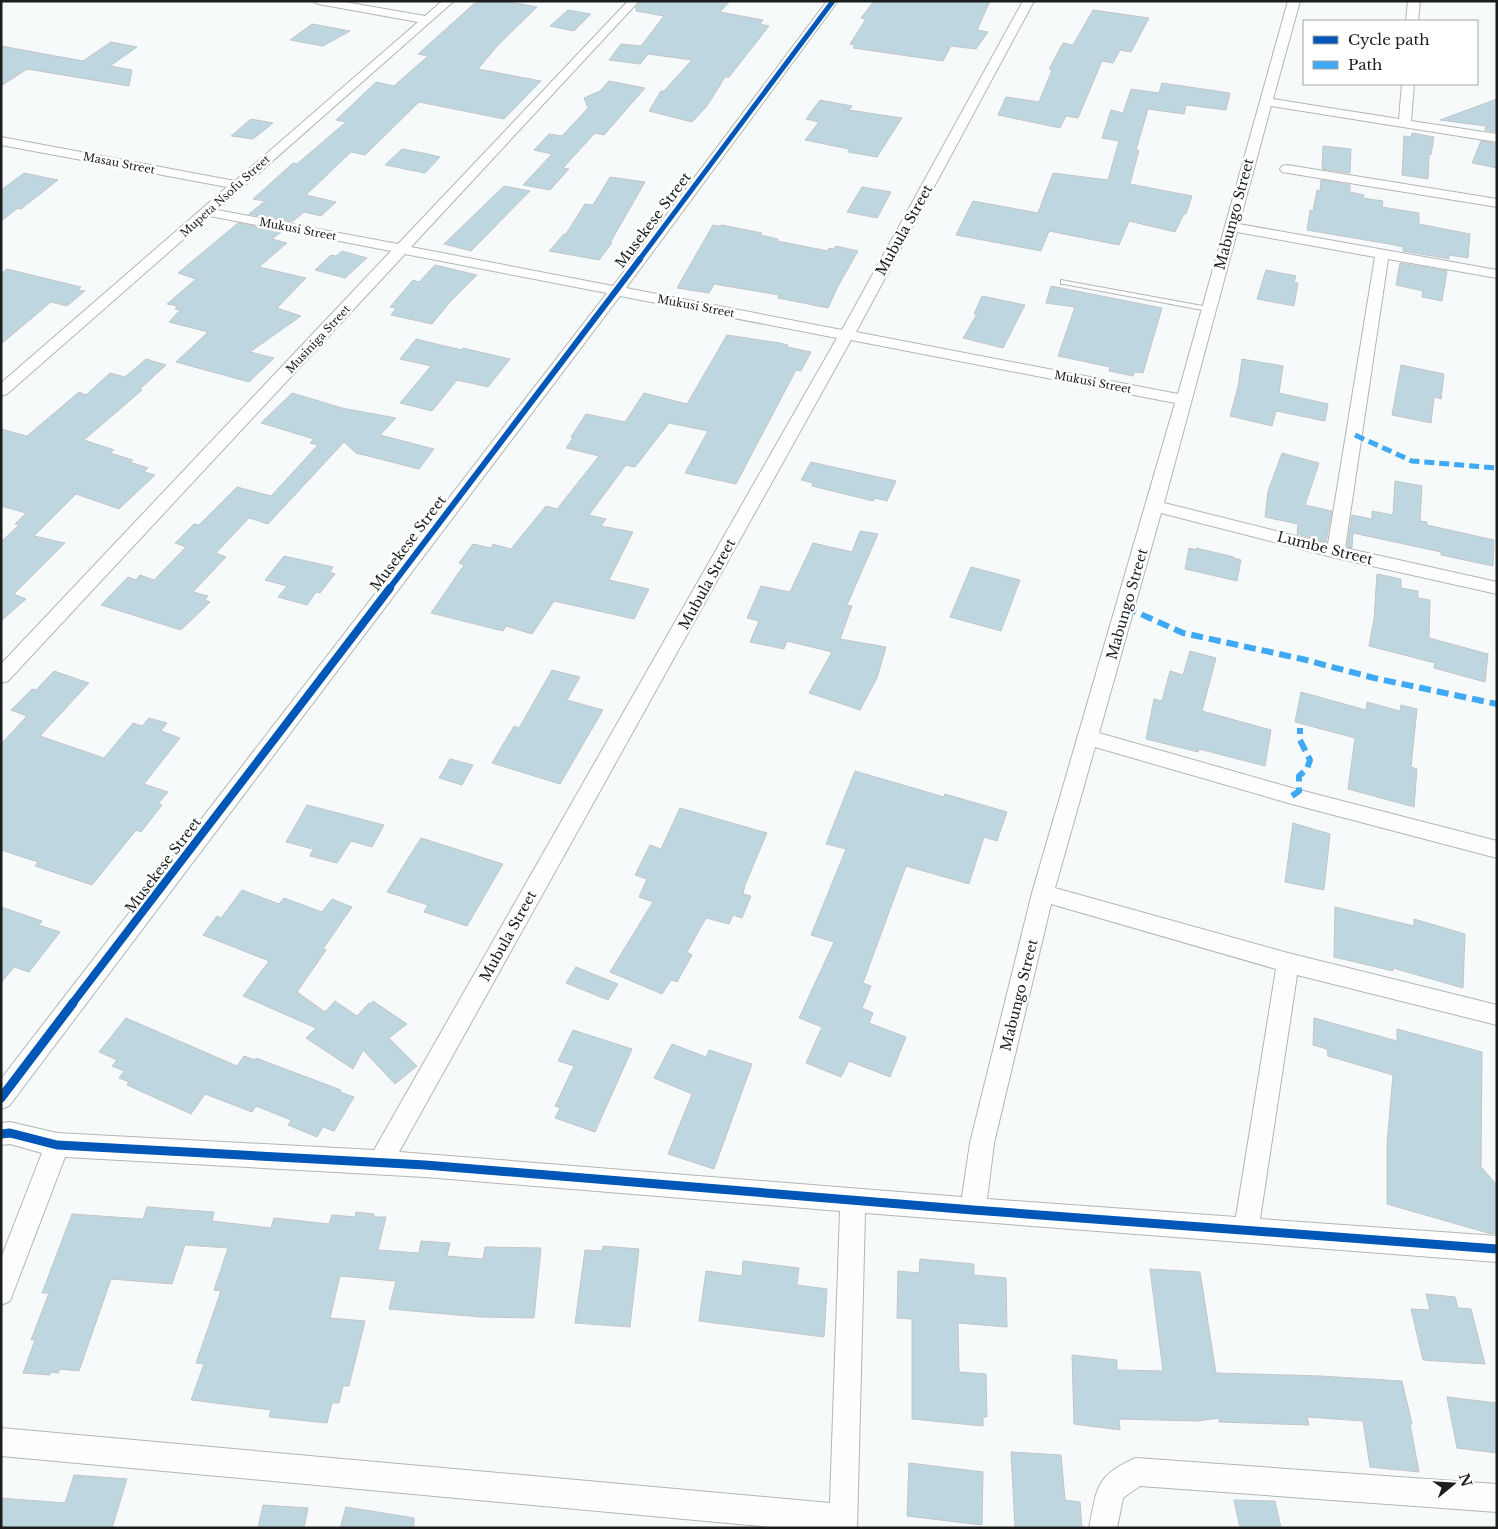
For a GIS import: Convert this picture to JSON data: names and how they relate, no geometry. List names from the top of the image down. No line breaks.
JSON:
{"streets":{"street":["Masau Street","Mupeta Nsofu Street","Mabungo Street","Musekese Street","Mukusi Street","Mubula Street","Musiniga Street","Lumbe Street"]},"crossings":[["Masau Street","Mupeta Nsofu Street"],["Mupeta Nsofu Street","Mukusi Street"],["Mabungo Street","Mukusi Street"],["Mabungo Street","Lumbe Street"],["Musekese Street","Mukusi Street"],["Mukusi Street","Mubula Street"],["Mukusi Street","Musiniga Street"]],"legend":["Cycle path","Path"],"north":"right"}
